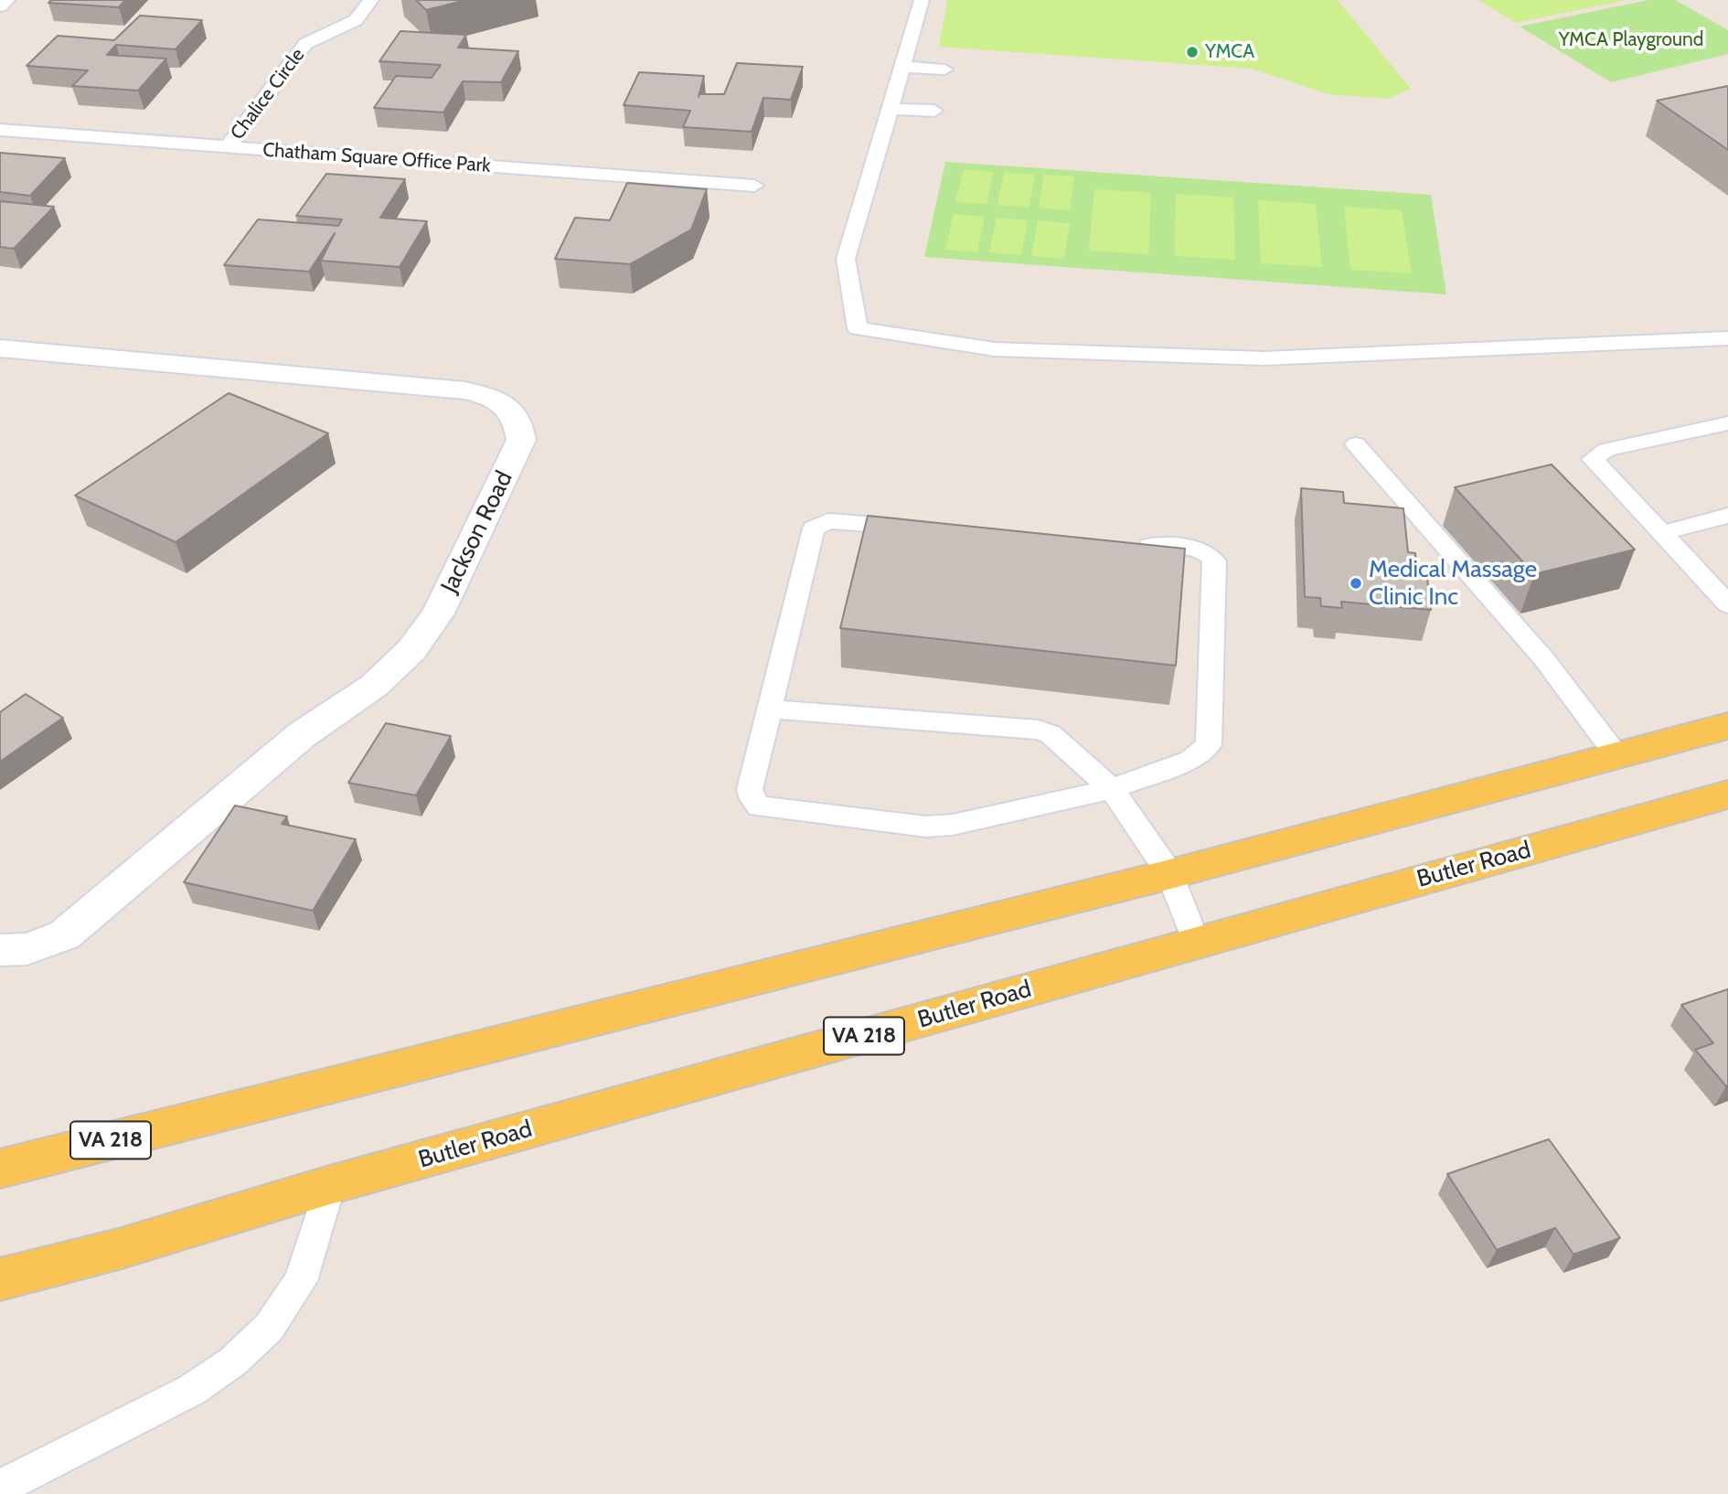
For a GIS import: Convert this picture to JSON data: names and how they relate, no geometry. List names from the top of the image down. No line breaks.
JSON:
{"streets":{"main road":["Butler Road","VA 218"],"street":["Jackson Road"],"lane":["Chalice Circle","Chatham Square Office Park"]},"crossings":[["Chalice Circle","Chatham Square Office Park"]],"parks":["YMCA Playground"],"places":["YMCA","Medical Massage Clinic Inc"]}
